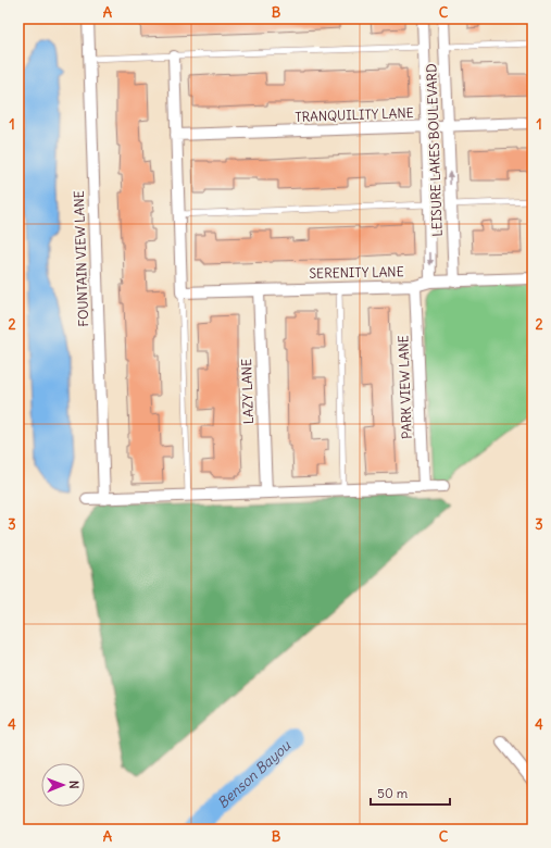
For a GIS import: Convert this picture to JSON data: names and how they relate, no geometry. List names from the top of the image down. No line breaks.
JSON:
{"streets":{"street":["TRANQUILITY LANE","LEISURE LAKES BOULEVARD","FOUNTAIN VIEW LANE","SERENITY LANE","PARK VIEW LANE","LAZY LANE"]},"crossings":[["TRANQUILITY LANE","LEISURE LAKES BOULEVARD"],["LEISURE LAKES BOULEVARD","SERENITY LANE"],["SERENITY LANE","PARK VIEW LANE"],["SERENITY LANE","LAZY LANE"]],"water":["Benson Bayou"],"scale_bar":"50 m","north":"right","grid":{"columns":["A","B","C"],"rows":["1","2","3","4"]}}
